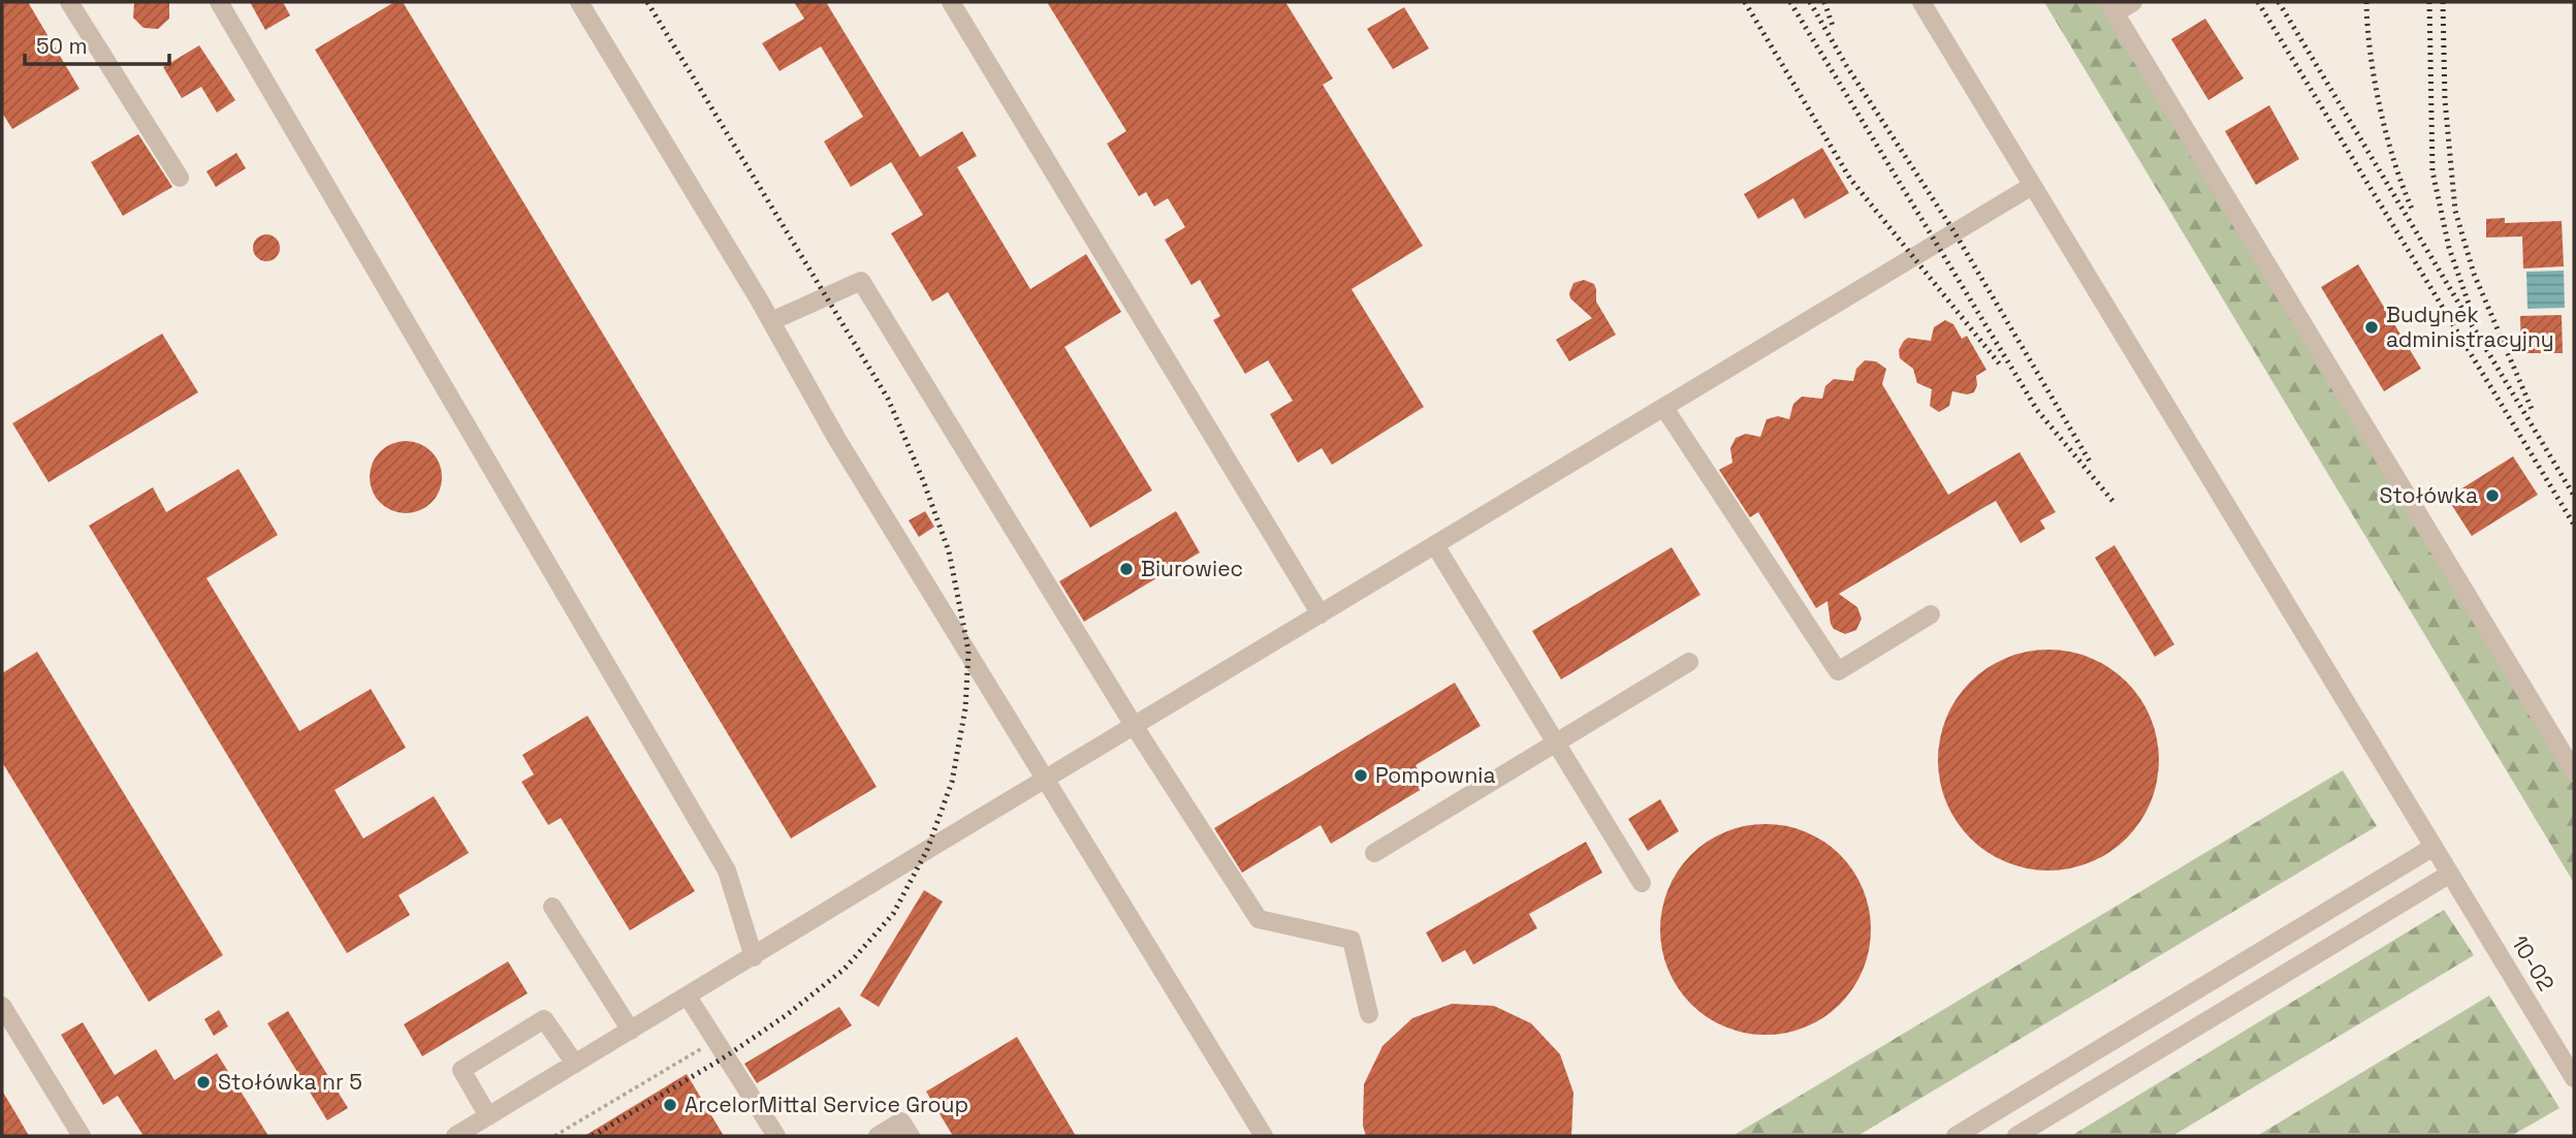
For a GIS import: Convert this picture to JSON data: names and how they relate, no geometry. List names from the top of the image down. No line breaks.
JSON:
{"streets":{"lane":["10-02"]},"places":["Budynek administracyjny","Stołówka","Biurowiec","Pompownia","Stołówka nr 5","ArcelorMittal Service Group"],"scale_bar":"50 m"}
